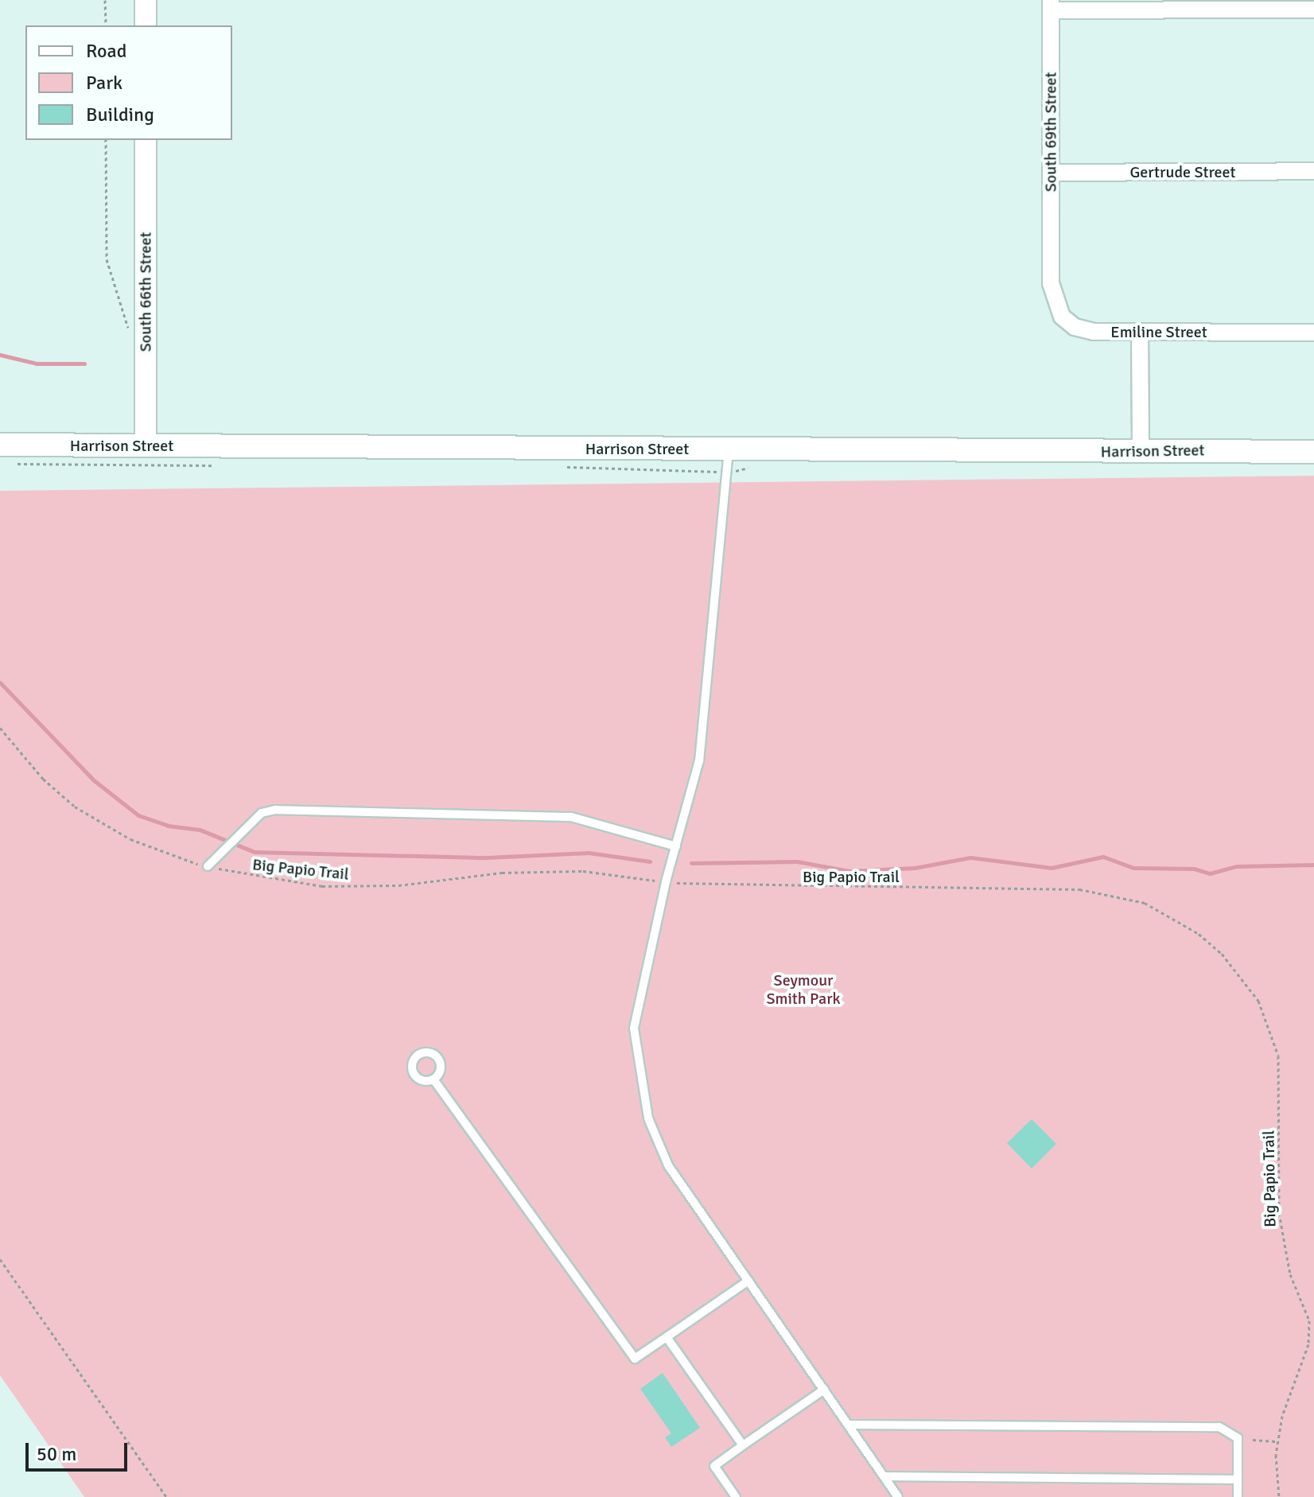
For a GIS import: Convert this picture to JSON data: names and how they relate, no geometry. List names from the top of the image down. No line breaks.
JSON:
{"streets":{"main road":["Harrison Street"],"street":["South 69th Street","Gertrude Street","South 66th Street","Emiline Street"],"path":["Big Papio Trail"]},"crossings":[["South 69th Street","Gertrude Street"],["South 69th Street","Emiline Street"],["South 66th Street","Harrison Street"]],"parks":["Seymour Smith Park"],"legend":["Road","Park","Building"],"scale_bar":"50 m"}
